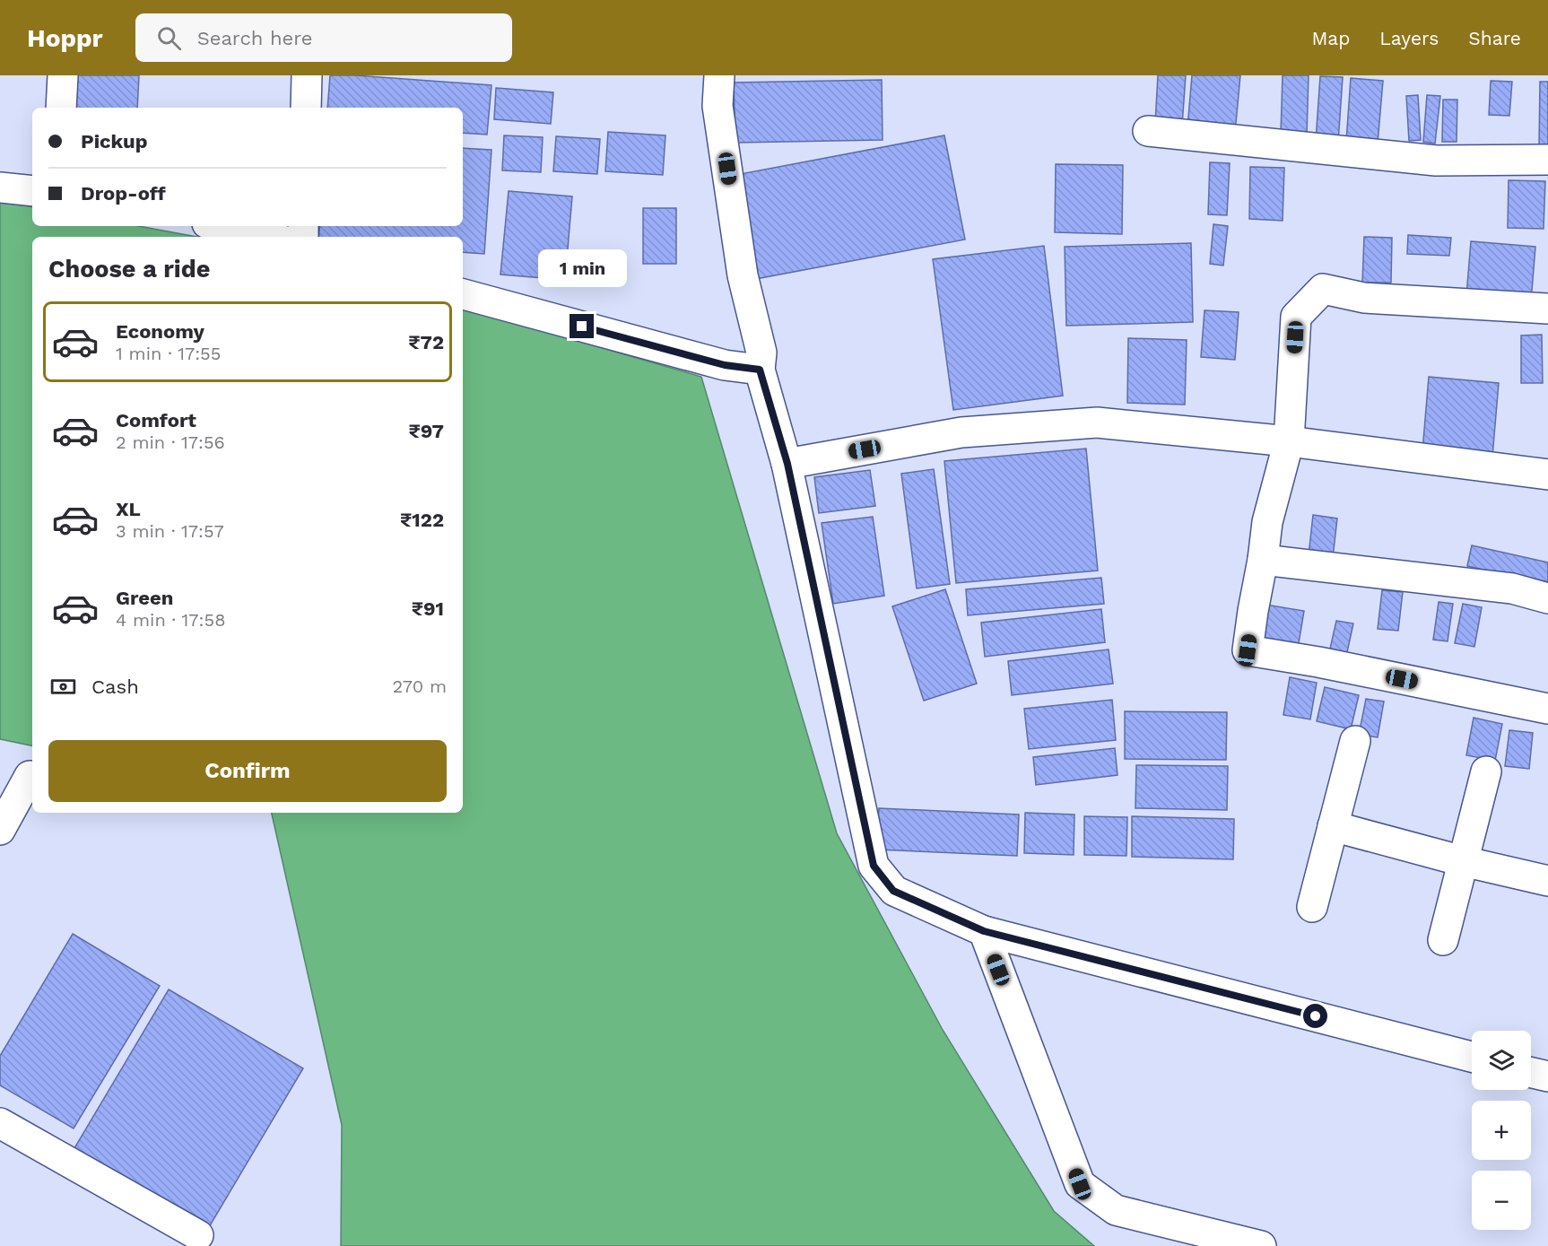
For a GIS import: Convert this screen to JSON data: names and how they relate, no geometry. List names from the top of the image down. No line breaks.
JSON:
{"page":{"header":"Hoppr","search":"Search here","nav":["Map","Layers","Share"],"banner":["Pickup","Drop-off"],"heading":"Choose a ride","bubble":"1 min","list":[{"name":"Economy","note":"1 min · 17:55","value":"₹72"},{"name":"Comfort","note":"2 min · 17:56","value":"₹97"},{"name":"XL","note":"3 min · 17:57","value":"₹122"},{"name":"Green","note":"4 min · 17:58","value":"₹91"}],"pay":["Cash","270 m"],"buttons":"Confirm","map_buttons":["+","−"]}}
